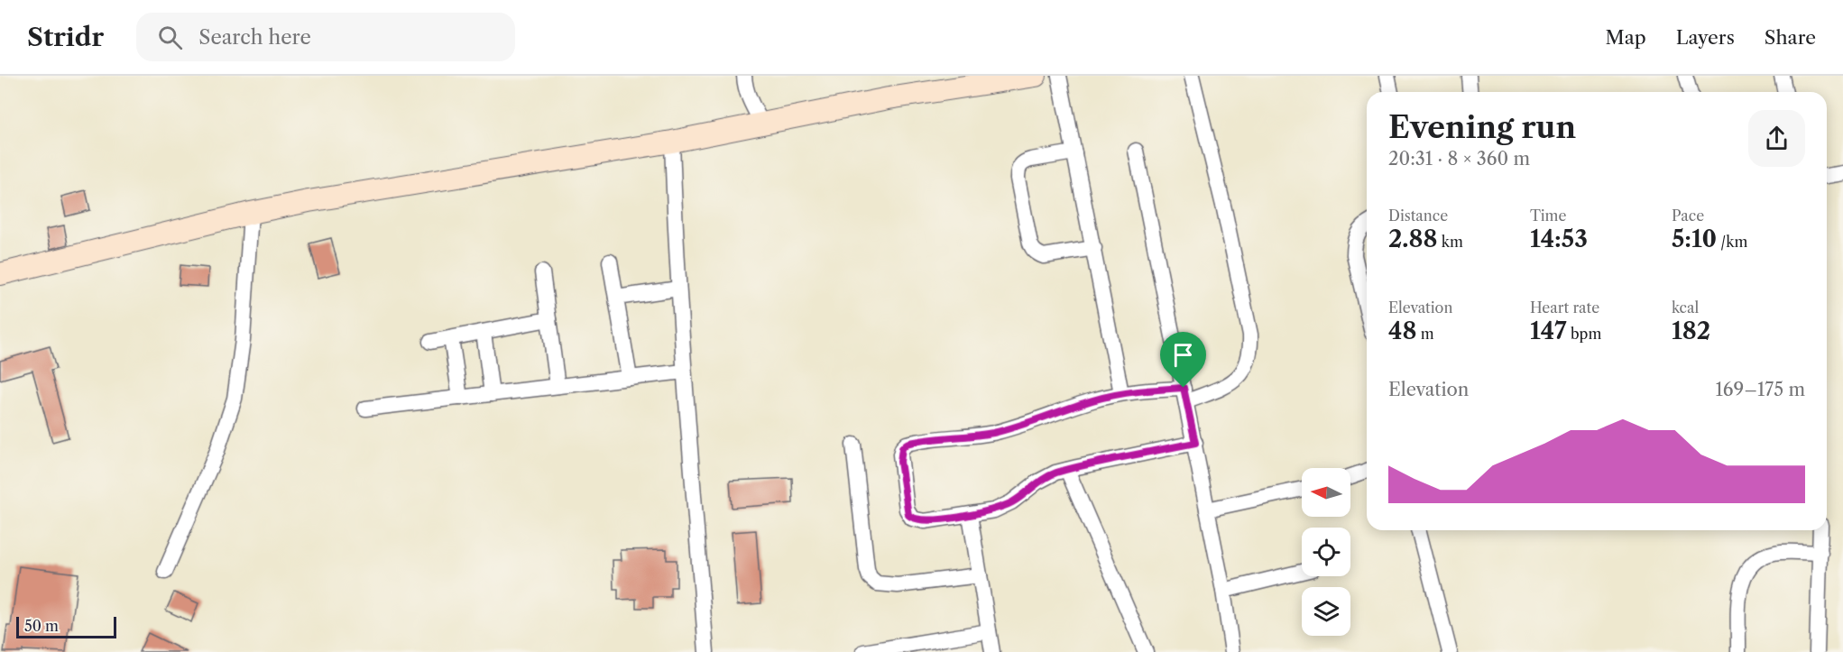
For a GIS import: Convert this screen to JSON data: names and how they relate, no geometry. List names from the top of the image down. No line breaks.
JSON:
{"scale_bar":"50 m","north":"left","page":{"header":"Stridr","search":"Search here","nav":["Map","Layers","Share"],"heading":["Evening run","20:31 · 8 × 360 m"],"stats":[["Distance","2.88 km"],["Time","14:53"],["Pace","5:10 /km"],["Elevation","48 m"],["Heart rate","147 bpm"],["kcal","182"]],"chart":["Elevation","169–175 m"],"scale":"50 m"}}
